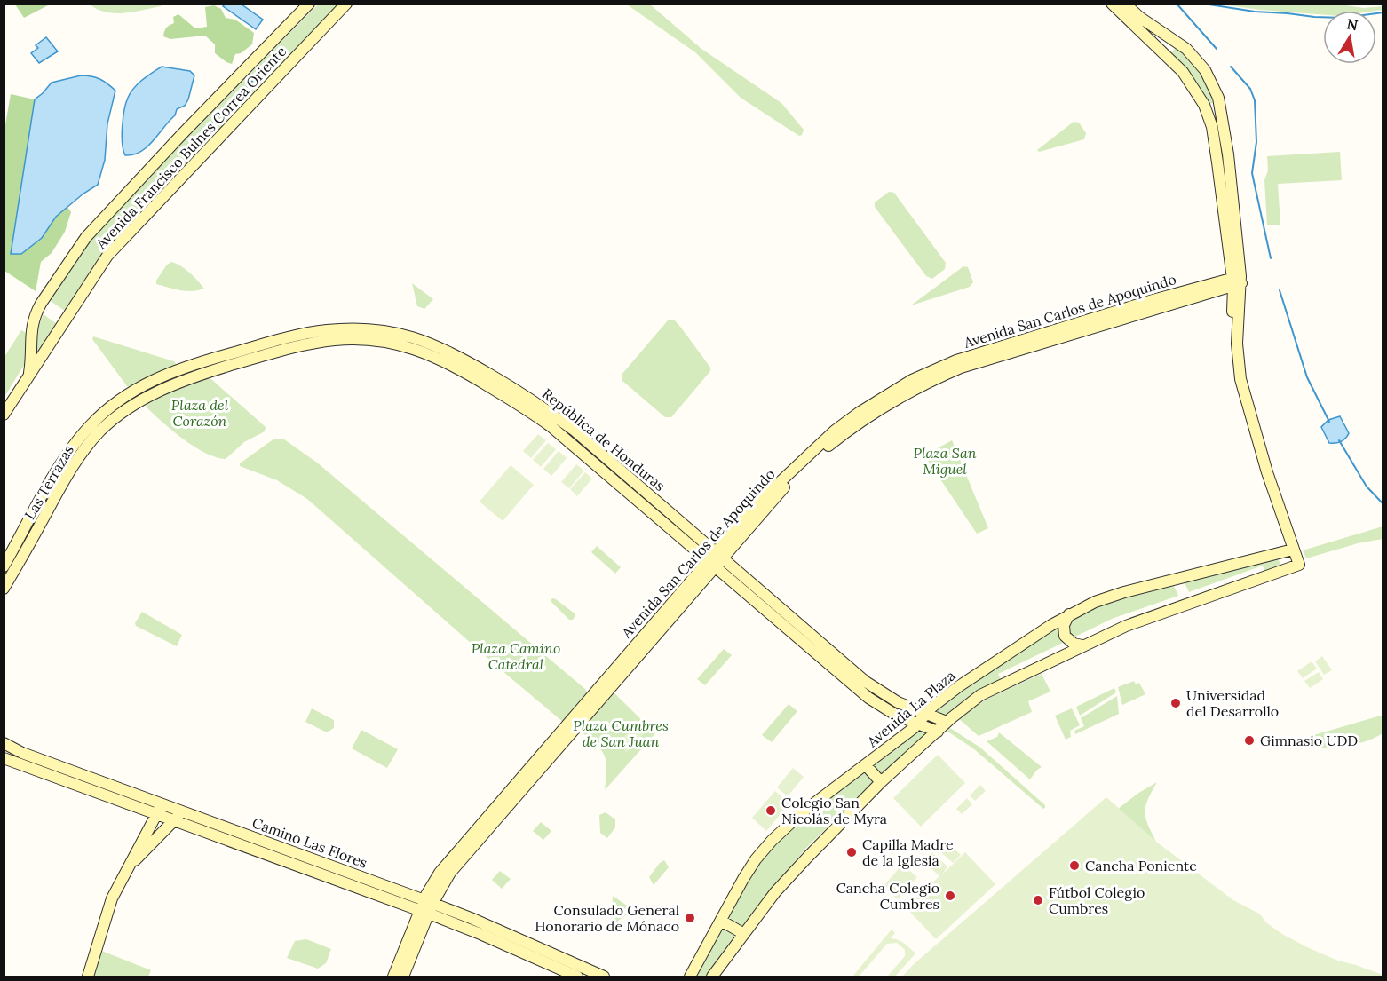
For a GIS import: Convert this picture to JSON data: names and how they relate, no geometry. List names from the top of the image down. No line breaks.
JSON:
{"streets":{"street":["Avenida Francisco Bulnes Correa Oriente","Avenida San Carlos de Apoquindo","República de Honduras","Las Terrazas","Avenida La Plaza","Camino Las Flores"]},"crossings":[["Avenida San Carlos de Apoquindo","República de Honduras"],["Avenida San Carlos de Apoquindo","Camino Las Flores"],["República de Honduras","Las Terrazas"],["República de Honduras","Avenida La Plaza"]],"parks":["Plaza del Corazón","Plaza San Miguel","Plaza Camino Catedral","Plaza Cumbres de San Juan"],"places":["Universidad del Desarrollo","Gimnasio UDD","Colegio San Nicolás de Myra","Capilla Madre de la Iglesia","Cancha Poniente","Cancha Colegio Cumbres","Fútbol Colegio Cumbres","Consulado General Honorario de Mónaco"],"north":"top"}
